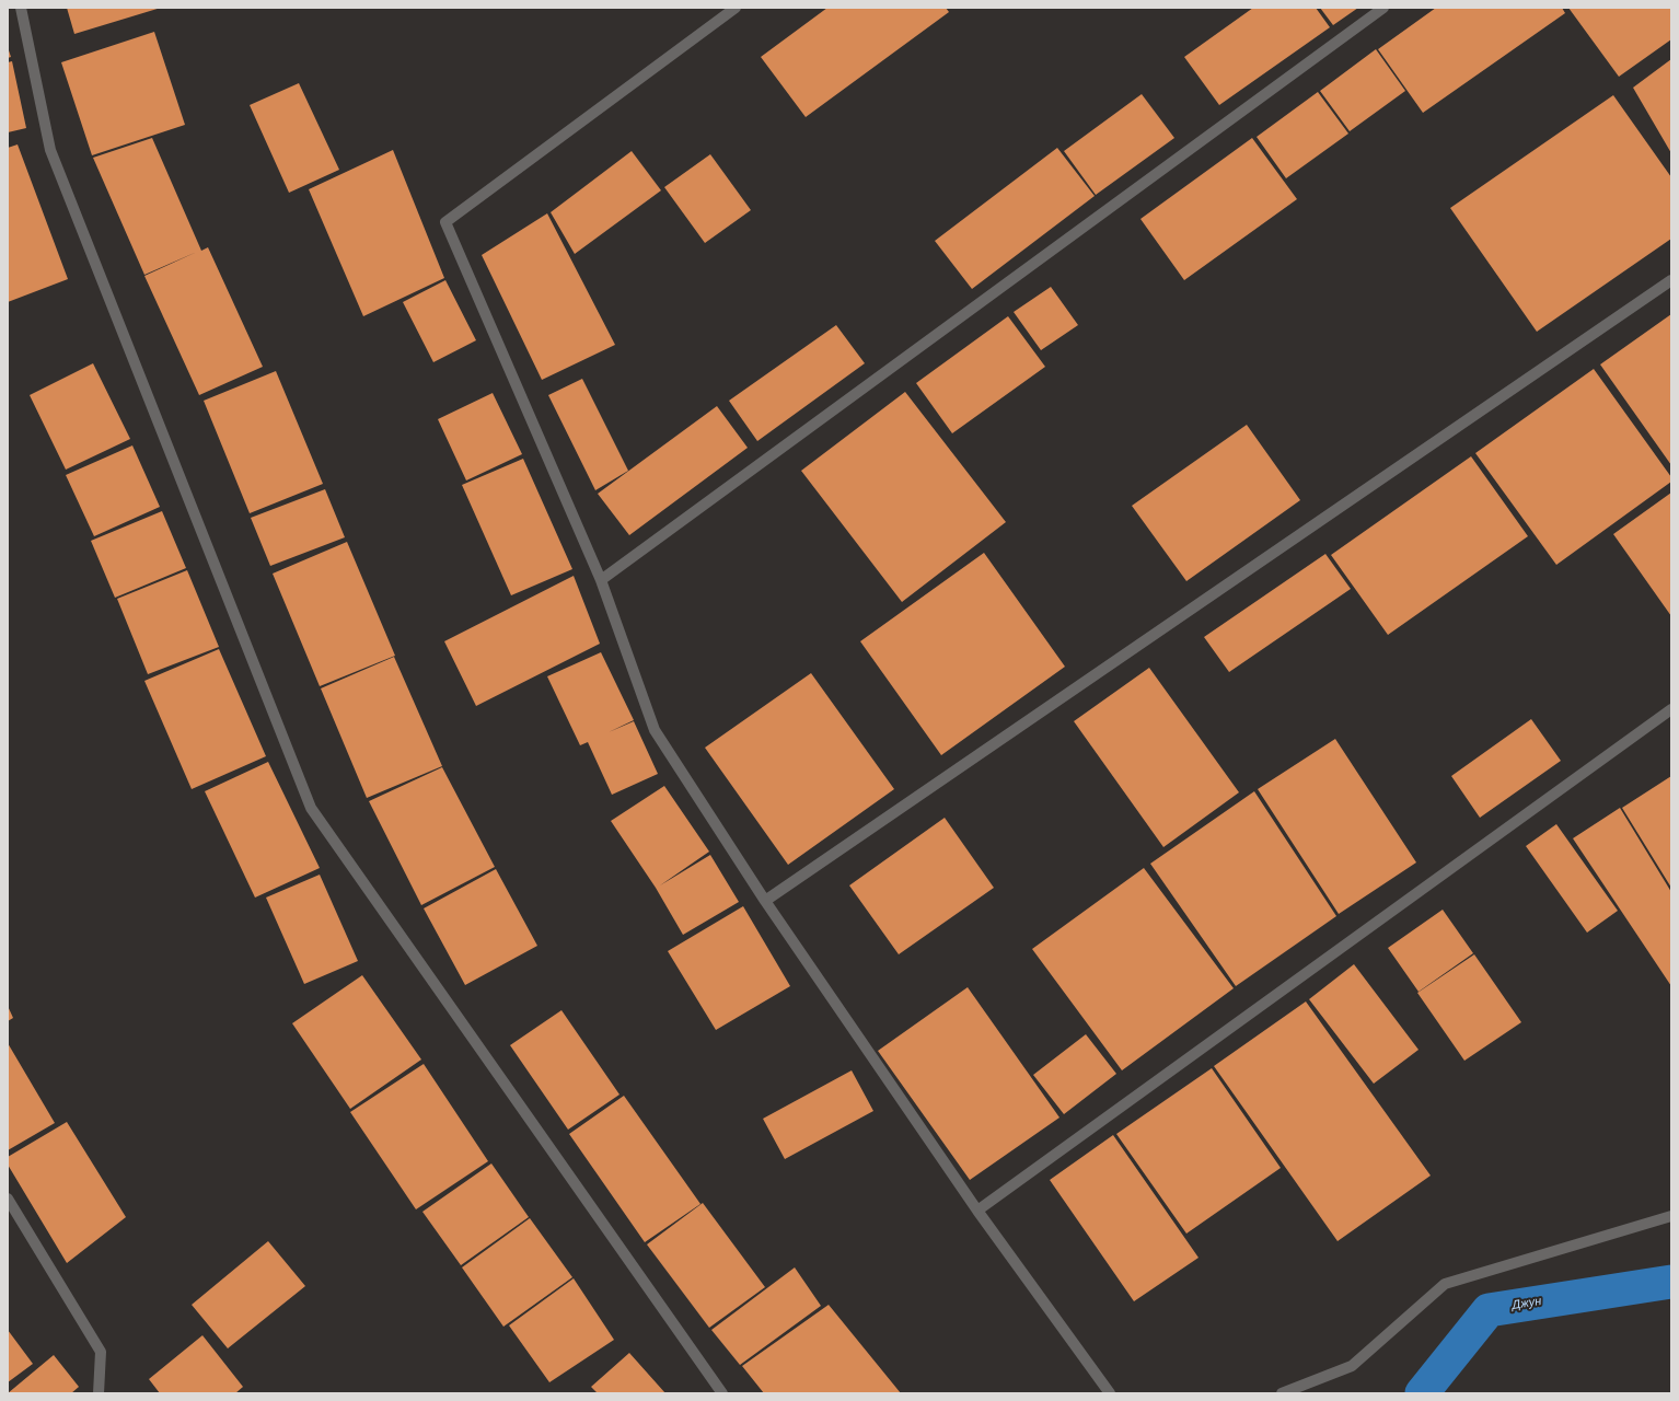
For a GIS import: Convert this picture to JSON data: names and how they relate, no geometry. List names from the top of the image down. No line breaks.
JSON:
{"water":["Джун"]}
